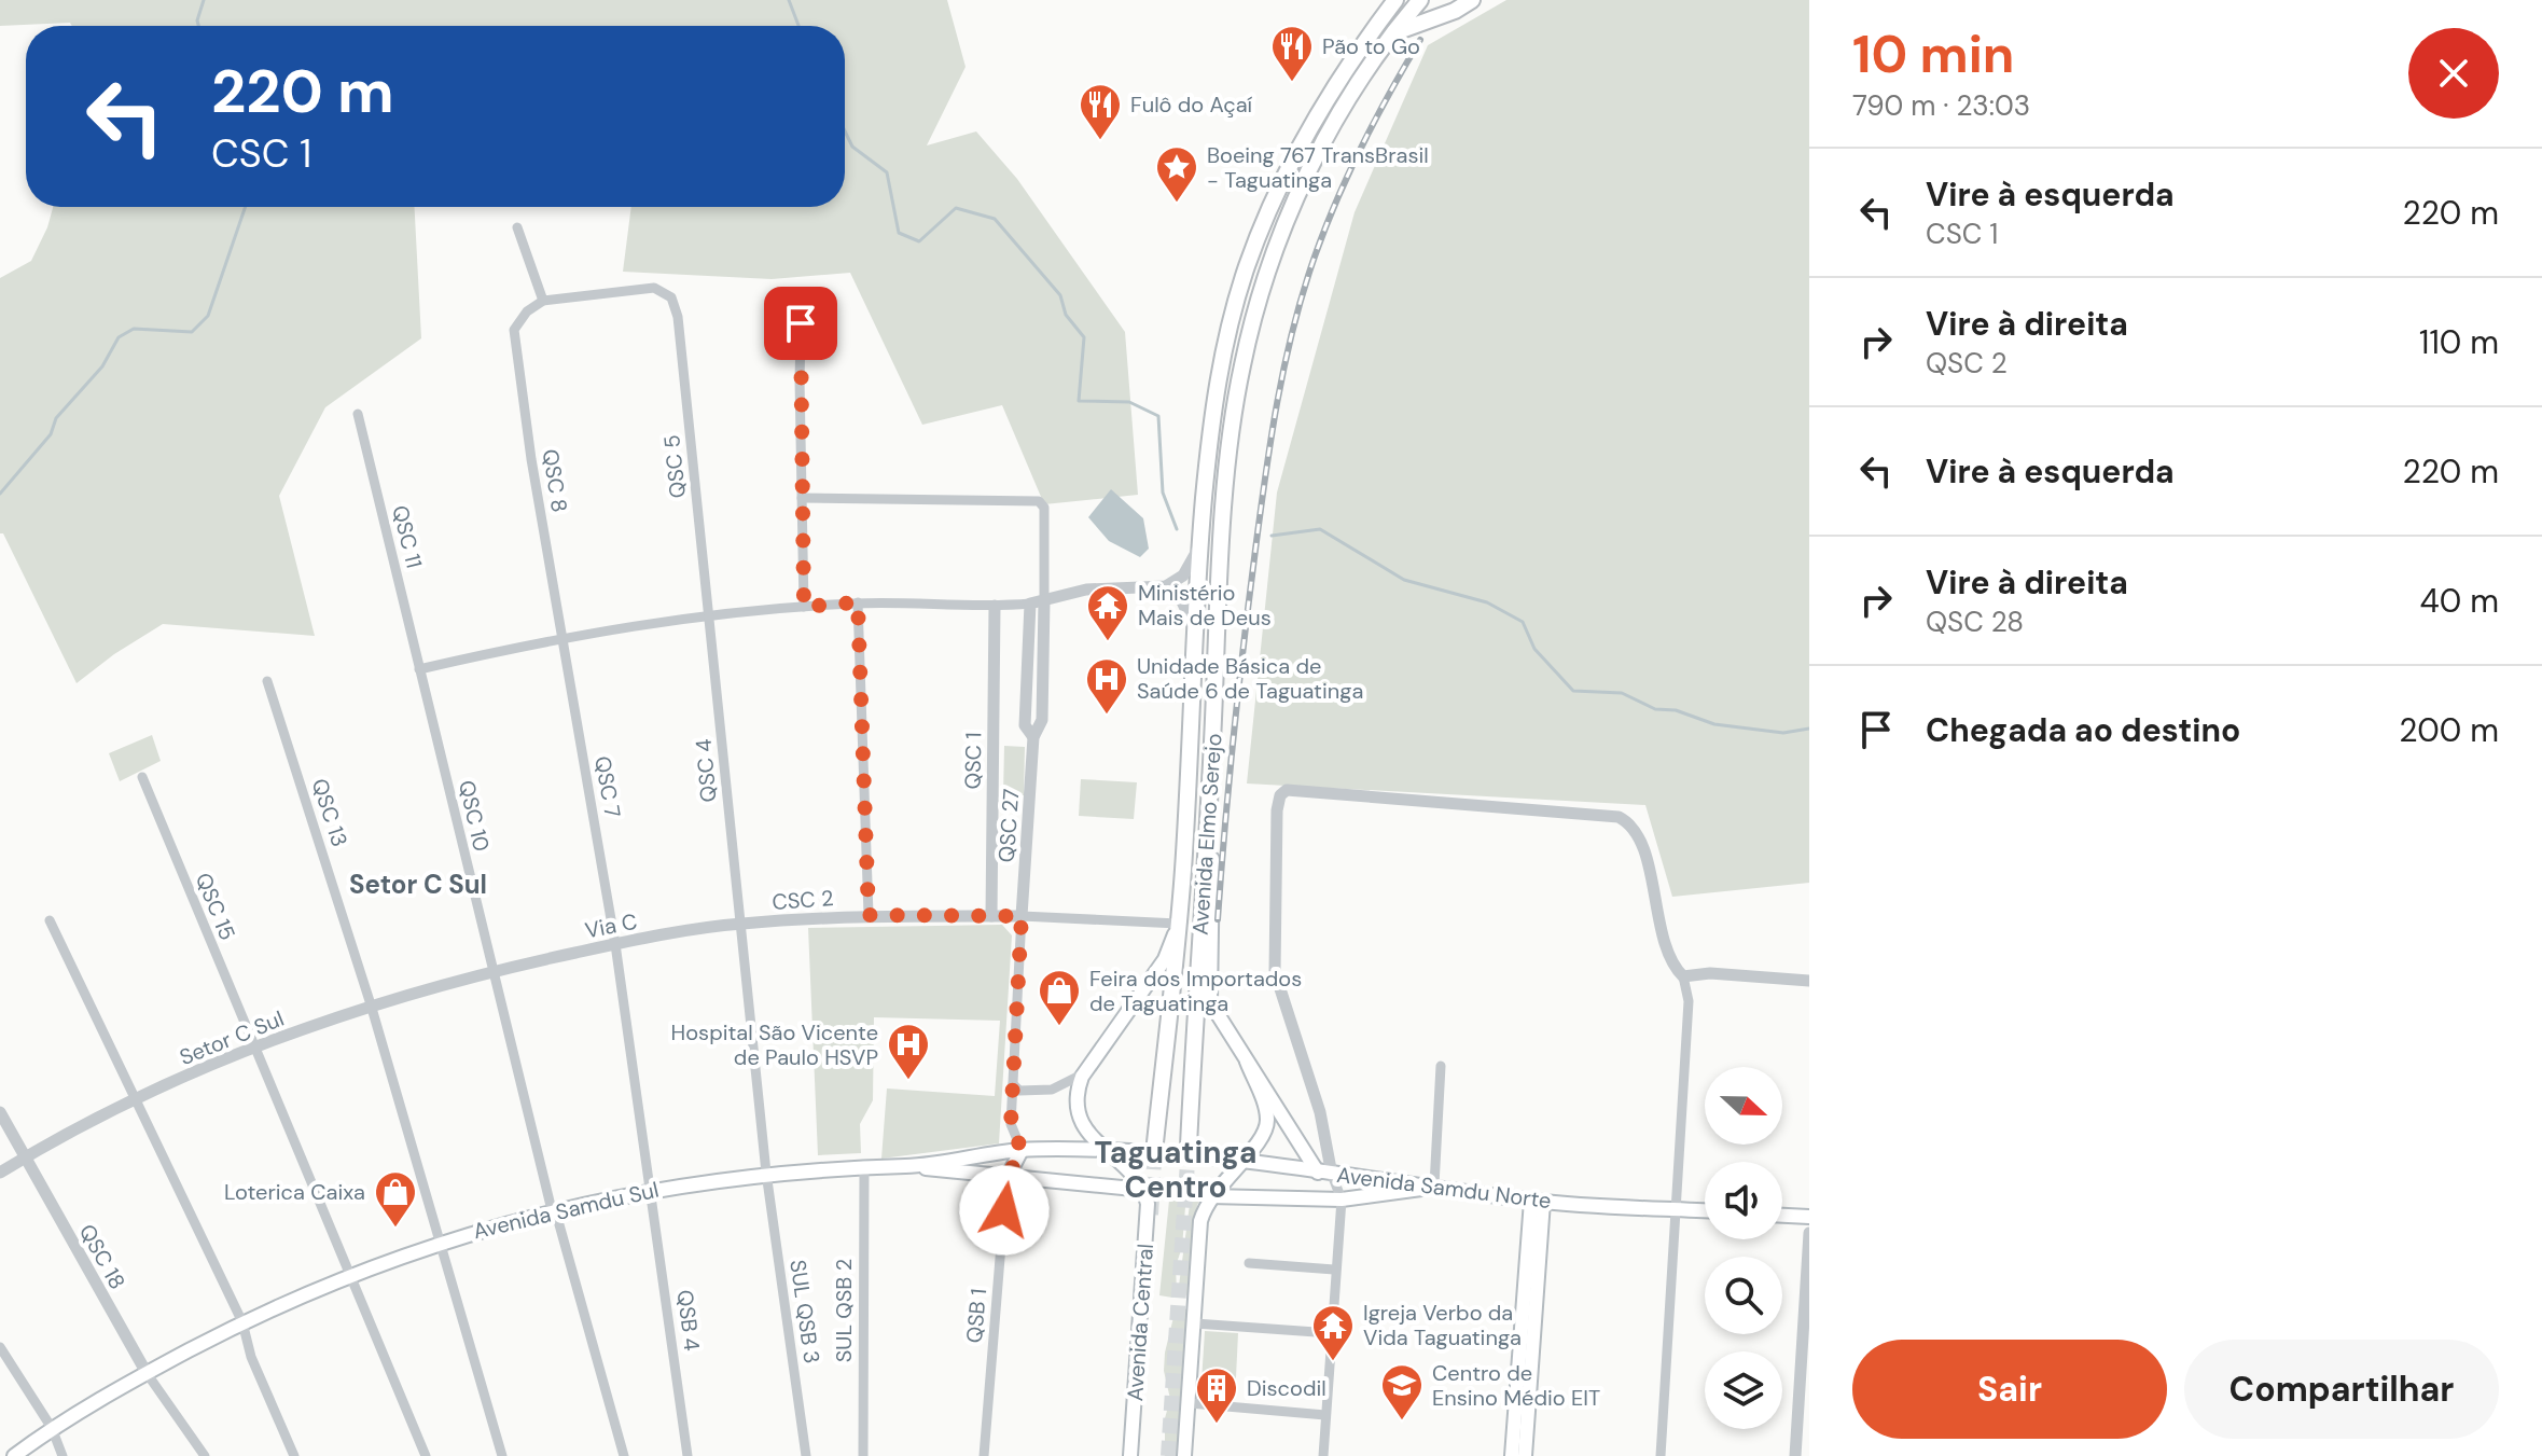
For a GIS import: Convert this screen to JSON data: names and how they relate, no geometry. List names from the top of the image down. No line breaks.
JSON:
{"streets":{"main road":["Avenida Elmo Serejo","Avenida Samdu Norte","Avenida Samdu Sul","Avenida Central"],"street":["QSC 5","QSC 8","QSC 11","QSC 1","QSC 4","QSC 7","QSC 13","QSC 10","QSC 27","CSC 2","QSC 15","Via C","Setor C Sul","QSC 18","SUL QSB 2","SUL QSB 3","QSB 1","QSB 4"]},"crossings":[["QSC 5","QSC 8"],["QSC 5","QSC 4"],["QSC 8","QSC 7"],["QSC 11","QSC 10"],["QSC 1","CSC 2"],["QSC 4","CSC 2"],["QSC 4","Via C"],["QSC 4","Avenida Samdu Sul"],["QSC 4","SUL QSB 3"],["QSC 7","Via C"],["QSC 7","Avenida Samdu Sul"],["QSC 7","QSB 4"],["QSC 13","Setor C Sul"],["QSC 13","Avenida Samdu Sul"],["QSC 10","Via C"],["QSC 10","Setor C Sul"],["QSC 10","Avenida Samdu Sul"],["QSC 27","CSC 2"],["CSC 2","Via C"],["QSC 15","Setor C Sul"],["QSC 15","Avenida Samdu Sul"],["Via C","Setor C Sul"],["Setor C Sul","QSC 18"],["Avenida Samdu Norte","Avenida Samdu Sul"],["Avenida Samdu Sul","QSC 18"],["Avenida Samdu Sul","SUL QSB 2"],["Avenida Samdu Sul","SUL QSB 3"],["Avenida Samdu Sul","QSB 4"]],"districts":["Setor C Sul","Taguatinga Centro"],"places":{"restaurant":["Pão to Go","Fulô do Açaí"],"place":["Boeing 767 TransBrasil - Taguatinga"],"temple":["Ministério Mais de Deus","Igreja Verbo da Vida Taguatinga"],"hospital":["Unidade Básica de Saúde 6 de Taguatinga","Hospital São Vicente de Paulo HSVP"],"shop":["Feira dos Importados de Taguatinga","Loterica Caixa"],"school or university":["Centro de Ensino Médio EIT"],"building":["Discodil"]},"north":"right","page":{"heading":["10 min","790 m · 23:03"],"turn":["220 m","CSC 1"],"list":[{"name":"Vire à esquerda","note":"CSC 1","value":"220 m"},{"name":"Vire à direita","note":"QSC 2","value":"110 m"},{"name":"Vire à esquerda","value":"220 m"},{"name":"Vire à direita","note":"QSC 28","value":"40 m"},{"name":"Chegada ao destino","value":"200 m"}],"buttons":["Sair","Compartilhar"]}}
